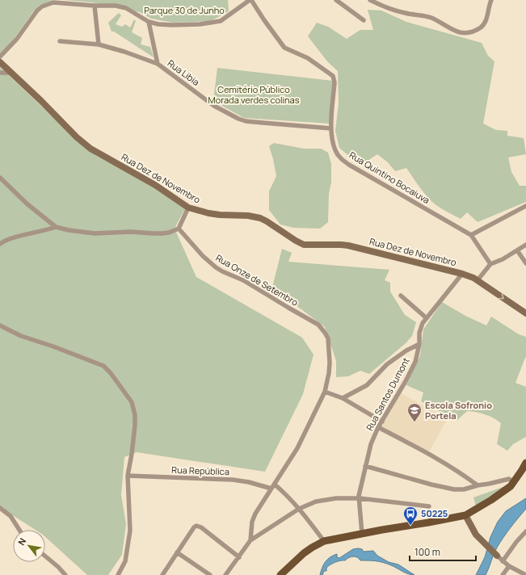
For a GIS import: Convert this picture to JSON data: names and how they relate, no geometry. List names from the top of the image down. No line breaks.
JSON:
{"streets":{"main road":["Rua Dez de Novembro"],"street":["Rua Libia","Rua Quintino Bocaiuva","Rua Onze de Setembro","Rua Santos Dumont","Rua República"]},"crossings":[["Rua Libia","Rua Quintino Bocaiuva"],["Rua Dez de Novembro","Rua Santos Dumont"],["Rua Onze de Setembro","Rua República"]],"parks":["Parque 30 de Junho","Cemitério Público Morada verdes colinas"],"places":{"school or university":["Escola Sofronio Portela"],"bus stop":["50225"]},"scale_bar":"100 m","north":"top left"}
